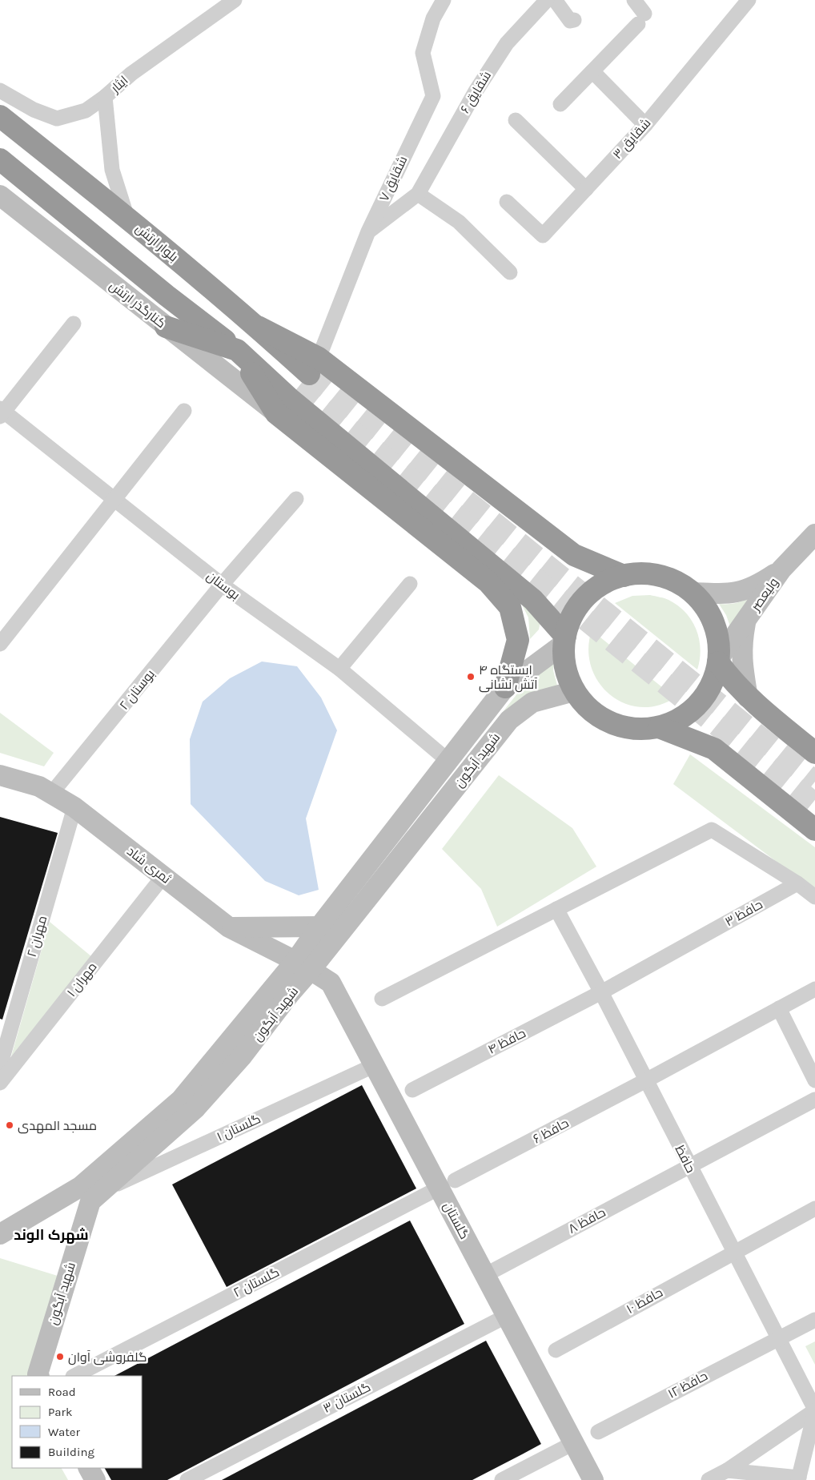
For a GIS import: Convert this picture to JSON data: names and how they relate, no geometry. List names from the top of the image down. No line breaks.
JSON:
{"streets":{"highway":["بلوار ارتش"],"main road":["کنارگذر ارتش","ولیعصر","شهید آبگون","ثمری شاد","گلستان"],"street":["ایثار","شقایق ۶","شقایق ۳","شقایق ۷","بوستان","بوستان ۲","حافظ ۳","مهران ۲","۱ مهران","حافظ ۴","گلستان ۱","حافظ ۶","حافظ","حافظ ۸","گلستان ۲","حافظ ۱۰","حافظ ۱۲","گلستان ۳"]},"crossings":[["ایثار","بلوار ارتش"],["شقایق ۷","بلوار ارتش"],["بوستان","بوستان ۲"],["بوستان","شهید آبگون"],["بوستان ۲","ثمری شاد"],["شهید آبگون","ثمری شاد"],["شهید آبگون","گلستان ۱"],["شهید آبگون","گلستان"],["ثمری شاد","مهران ۲"],["ثمری شاد","۱ مهران"],["ثمری شاد","گلستان"],["حافظ ۳","حافظ ۴"],["حافظ ۳","حافظ"],["حافظ ۴","حافظ"],["گلستان ۱","گلستان"],["حافظ ۶","حافظ"],["حافظ ۶","گلستان"],["حافظ ۶","گلستان ۲"],["حافظ","حافظ ۸"],["حافظ","حافظ ۱۰"],["حافظ","حافظ ۱۲"],["گلستان","حافظ ۸"],["گلستان","گلستان ۲"],["گلستان","گلستان ۳"]],"districts":["شهرک الوند"],"places":["ایستگاه ۴ آتش نشانی","مسجد المهدی","گلفروشی آوان"],"legend":["Road","Park","Water","Building"]}
